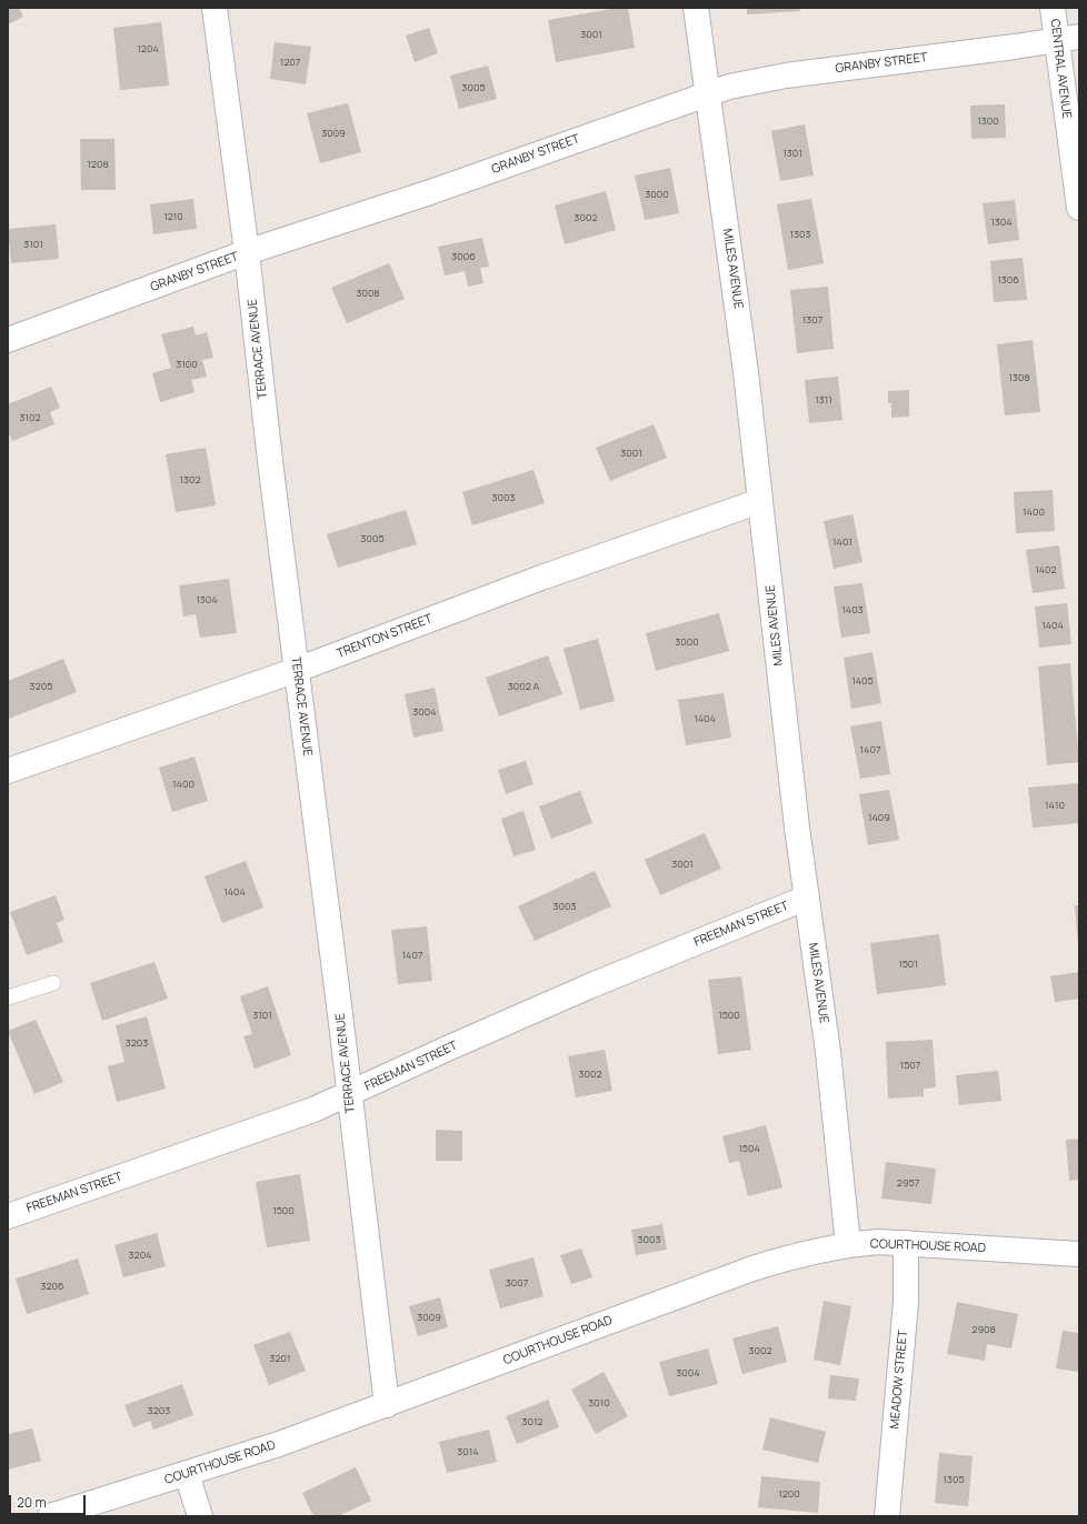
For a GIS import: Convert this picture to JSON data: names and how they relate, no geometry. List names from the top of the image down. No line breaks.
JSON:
{"streets":{"street":["GRANBY STREET","CENTRAL AVENUE","MILES AVENUE","TERRACE AVENUE","TRENTON STREET","FREEMAN STREET","COURTHOUSE ROAD","MEADOW STREET"]},"crossings":[["GRANBY STREET","CENTRAL AVENUE"],["GRANBY STREET","MILES AVENUE"],["GRANBY STREET","TERRACE AVENUE"],["MILES AVENUE","TRENTON STREET"],["MILES AVENUE","FREEMAN STREET"],["MILES AVENUE","COURTHOUSE ROAD"],["TERRACE AVENUE","TRENTON STREET"],["TERRACE AVENUE","FREEMAN STREET"],["TERRACE AVENUE","COURTHOUSE ROAD"],["COURTHOUSE ROAD","MEADOW STREET"]],"house_numbers":["3001","1204","1207","3005","1300","3009","1301","1208","3000","1210","3002","1304","1303","3101","3006","1306","3008","1307","3100","1308","1311","3102","3001","1302","3003","1400","3005","1401","1402","1304","1403","1404","3000","1405","3205","3002 A","3004","1404","1407","1400","1410","1409","3001","1404","3003","1407","1501","3101","1500","3203","1507","3002","1504","2957","1500","3003","3204","3007","3206","3009","2908","3002","3201","3004","3010","3203","3012","3014","1305","1200"],"scale_bar":"20 m"}
